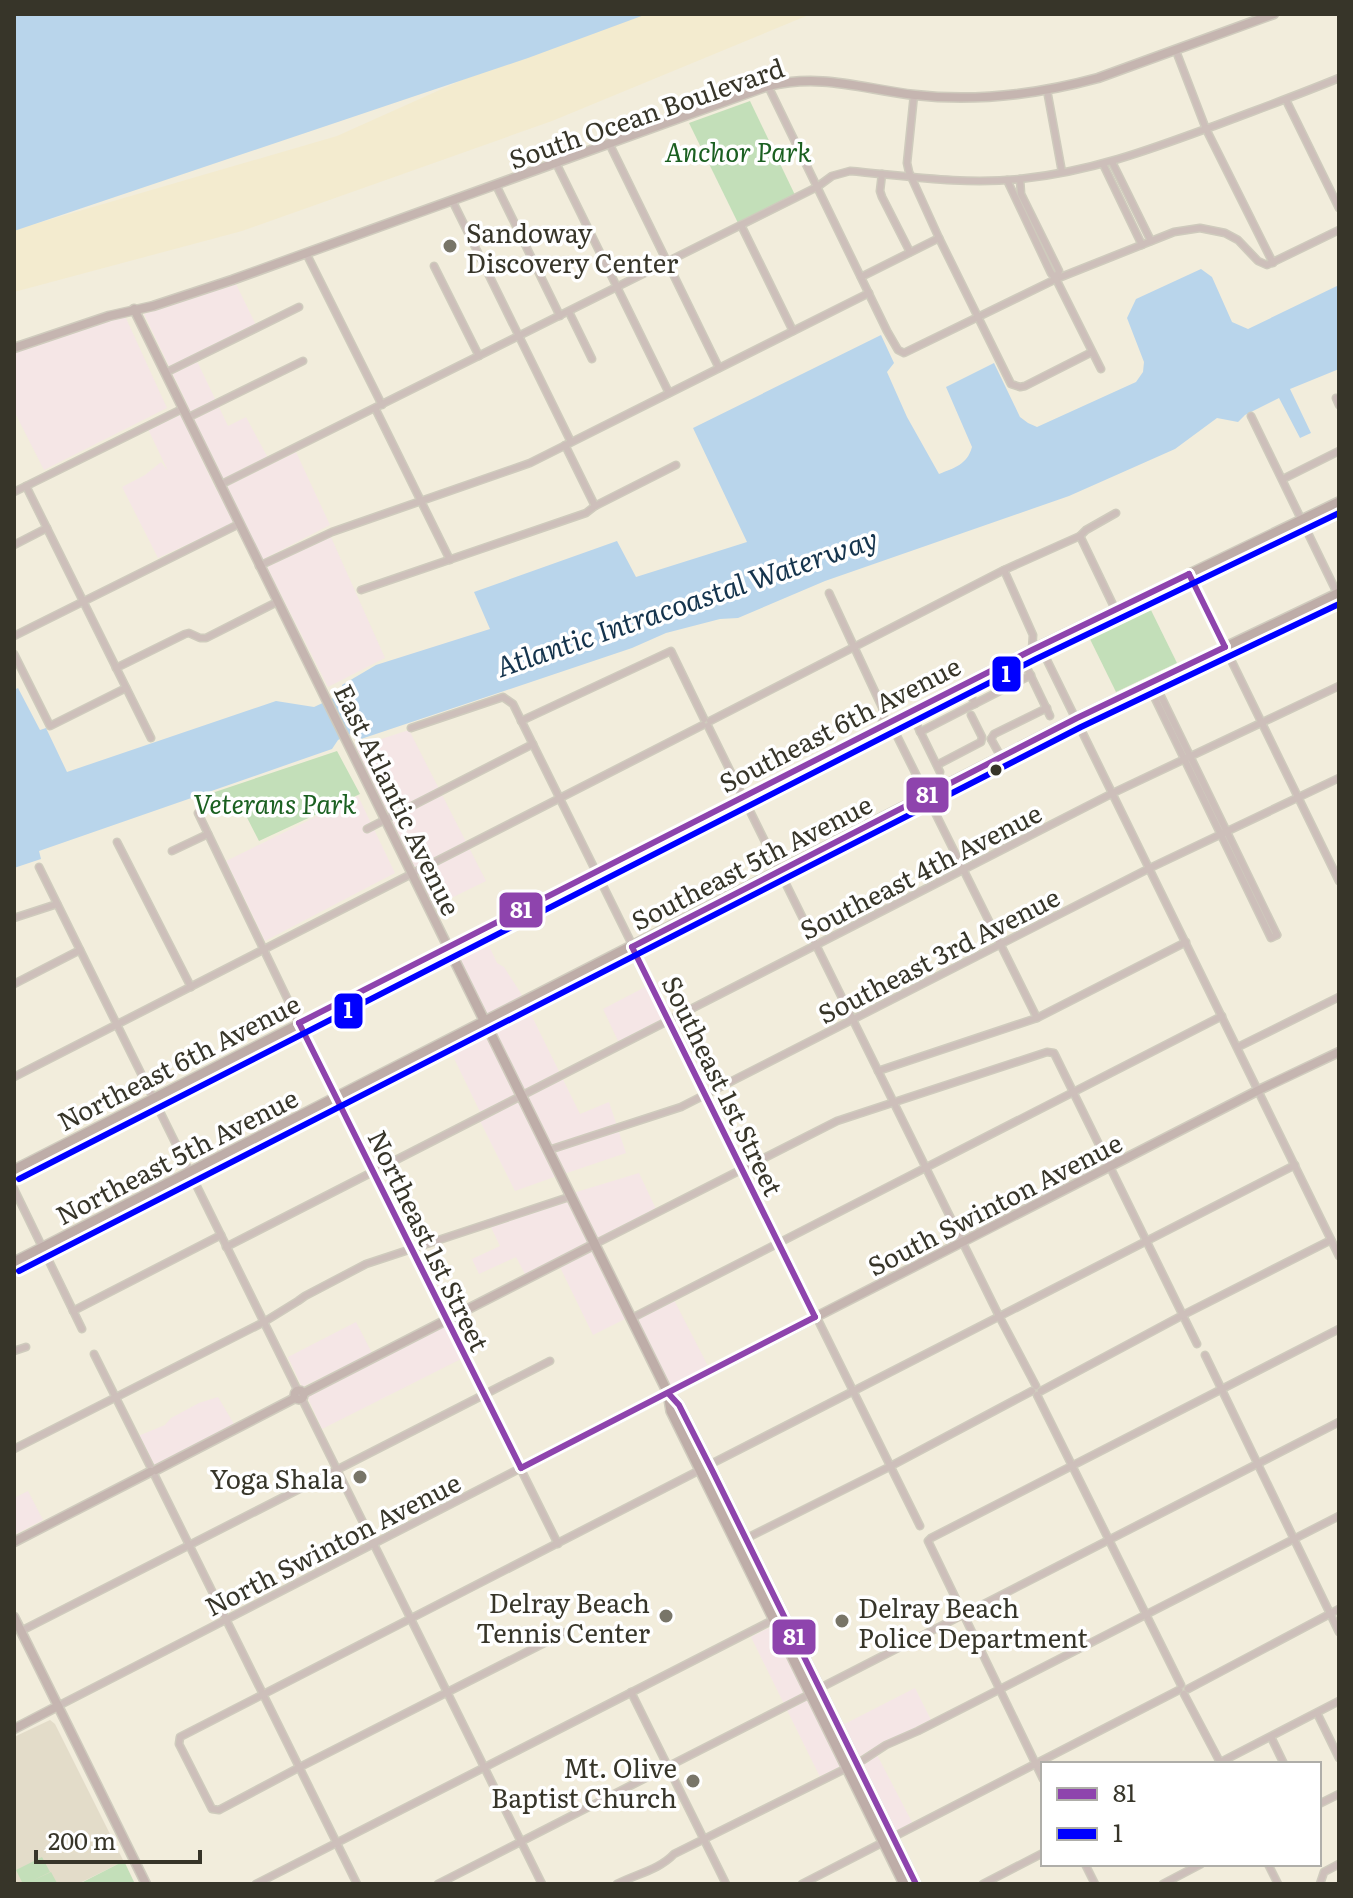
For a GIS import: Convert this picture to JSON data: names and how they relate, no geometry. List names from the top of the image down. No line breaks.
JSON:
{"streets":{"main road":["South Ocean Boulevard","Southeast 6th Avenue","East Atlantic Avenue","Southeast 5th Avenue","Northeast 6th Avenue","Northeast 5th Avenue","South Swinton Avenue","North Swinton Avenue"],"street":["Southeast 4th Avenue","Southeast 3rd Avenue","Southeast 1st Street","Northeast 1st Street"]},"crossings":[["South Ocean Boulevard","East Atlantic Avenue"],["Southeast 6th Avenue","East Atlantic Avenue"],["Southeast 6th Avenue","Northeast 6th Avenue"],["Southeast 6th Avenue","Southeast 1st Street"],["East Atlantic Avenue","Southeast 5th Avenue"],["East Atlantic Avenue","Southeast 4th Avenue"],["East Atlantic Avenue","Southeast 3rd Avenue"],["East Atlantic Avenue","Northeast 6th Avenue"],["East Atlantic Avenue","Northeast 5th Avenue"],["East Atlantic Avenue","South Swinton Avenue"],["East Atlantic Avenue","North Swinton Avenue"],["Southeast 5th Avenue","Southeast 1st Street"],["Southeast 5th Avenue","Northeast 5th Avenue"],["Southeast 4th Avenue","Southeast 1st Street"],["Southeast 4th Avenue","Northeast 1st Street"],["Southeast 3rd Avenue","Southeast 1st Street"],["Northeast 6th Avenue","Northeast 1st Street"],["Southeast 1st Street","South Swinton Avenue"],["Northeast 5th Avenue","Northeast 1st Street"],["South Swinton Avenue","North Swinton Avenue"],["Northeast 1st Street","North Swinton Avenue"]],"water":["Atlantic Intracoastal Waterway"],"parks":["Anchor Park","Veterans Park"],"places":["Sandoway Discovery Center","Yoga Shala","Delray Beach Tennis Center","Delray Beach Police Department","Mt. Olive Baptist Church"],"lines":["transit line 1","transit line 81"],"legend":["81","1"],"scale_bar":"200 m"}
